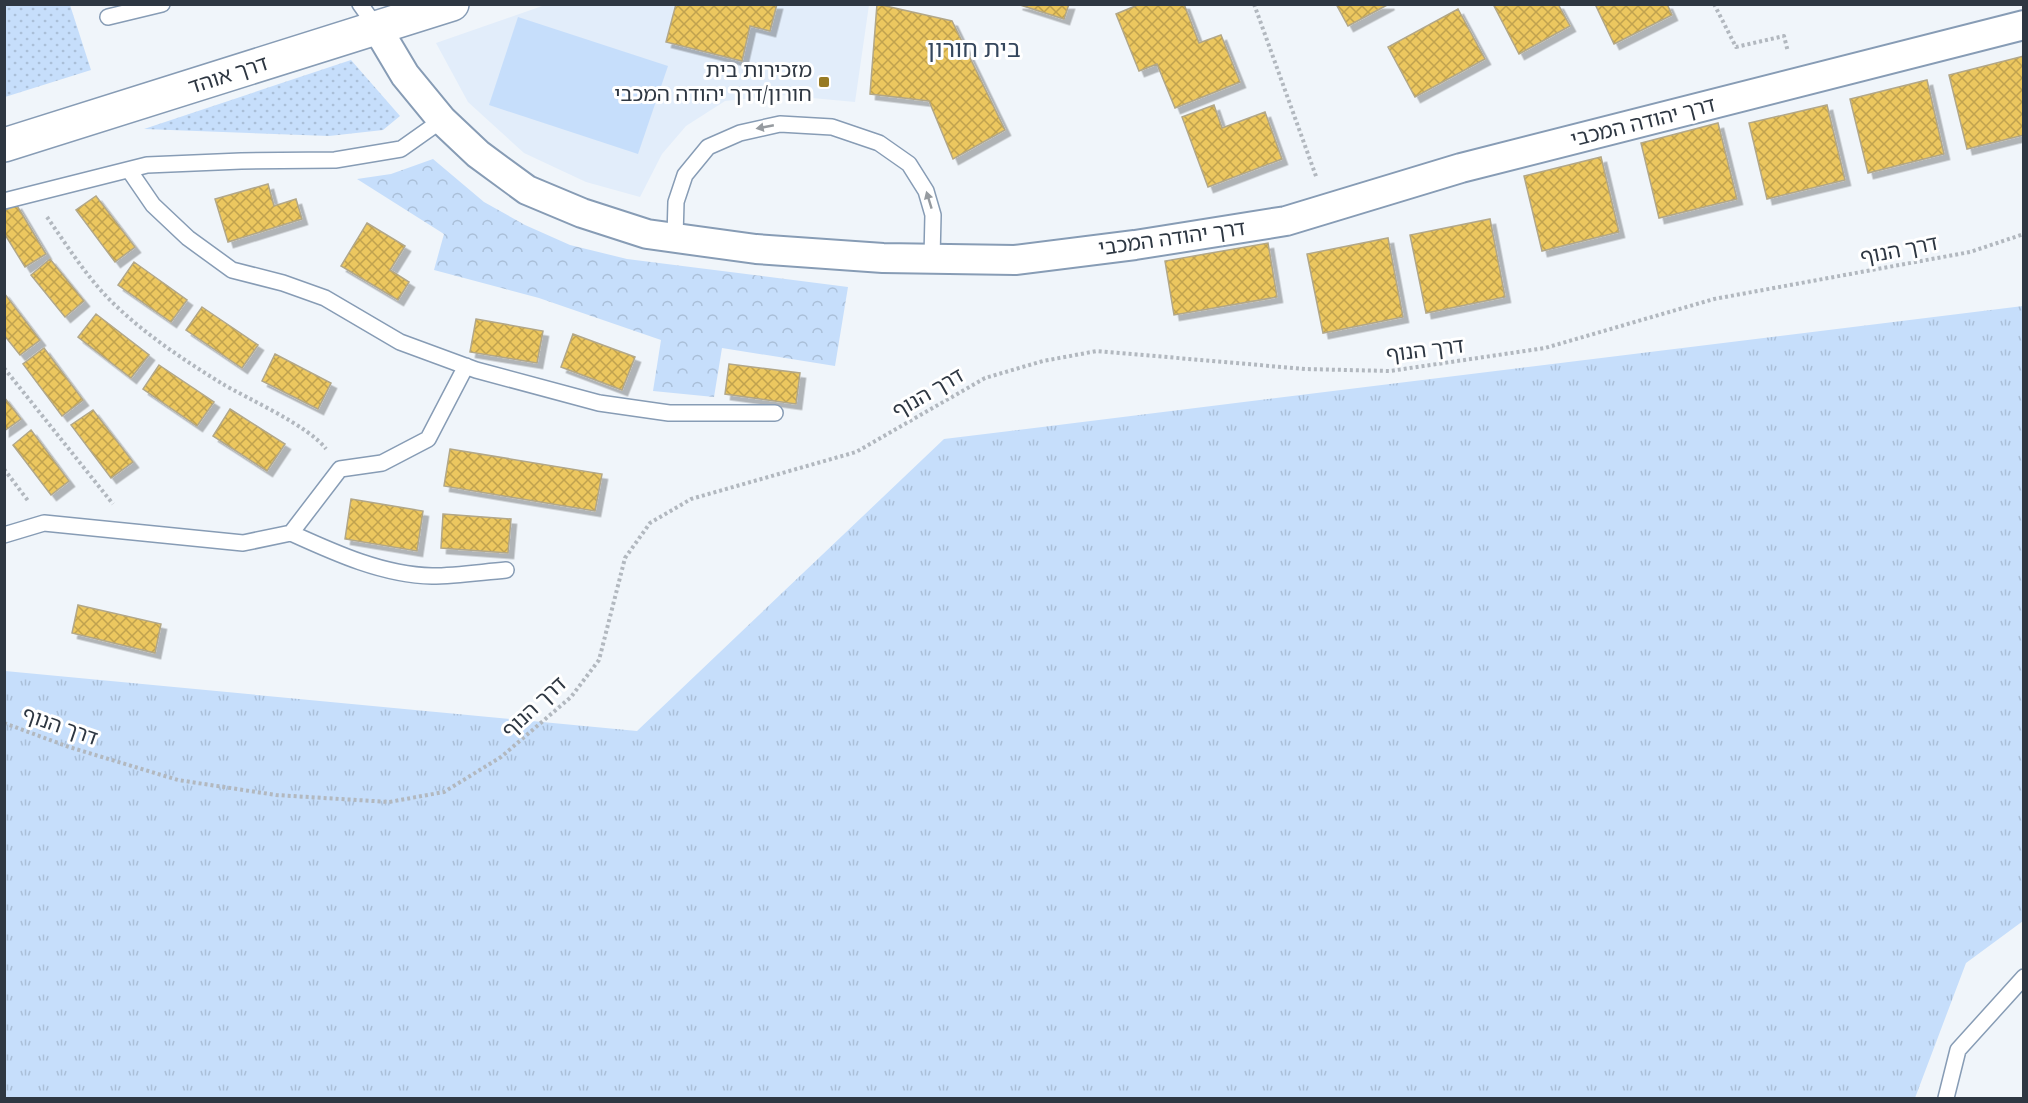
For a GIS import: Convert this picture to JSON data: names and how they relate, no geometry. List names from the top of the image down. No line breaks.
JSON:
{"streets":{"street":["דרך אוהד","דרך יהודה המכבי"],"path":["דרך הנוף"]},"crossings":[["דרך אוהד","דרך יהודה המכבי"]],"districts":["בית חורון"],"places":{"transit":["מזכירות בית חורון/דרך יהודה המכבי"]}}
